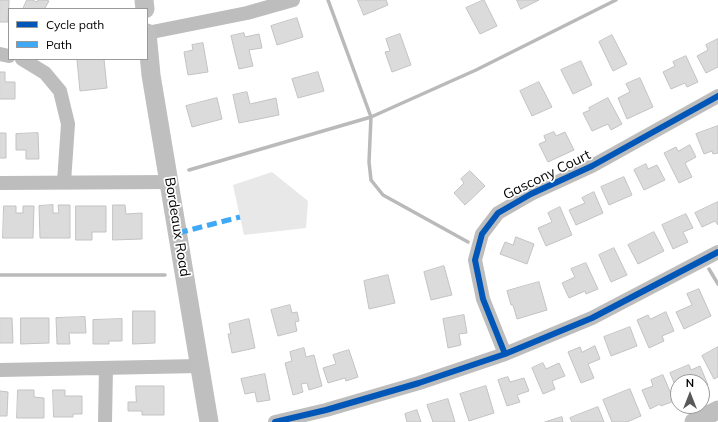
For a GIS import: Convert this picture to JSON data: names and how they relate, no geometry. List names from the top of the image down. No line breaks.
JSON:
{"streets":{"street":["Gascony Court","Bordeaux Road"]},"legend":["Cycle path","Path"],"north":"top"}
